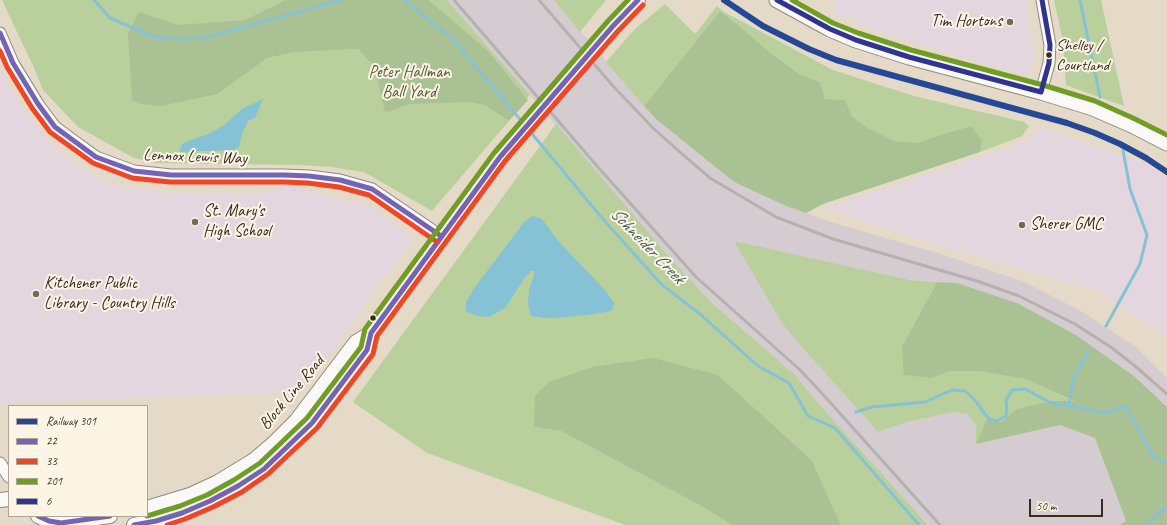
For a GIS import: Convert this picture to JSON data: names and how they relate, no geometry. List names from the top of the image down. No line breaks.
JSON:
{"streets":{"street":["Lennox Lewis Way","Block Line Road"]},"crossings":[["Lennox Lewis Way","Block Line Road"]],"water":["Schneider Creek"],"parks":["Peter Hallman Ball Yard"],"places":["Tim Hortons","Shelley / Courtland","St. Mary's High School","Sherer GMC","Kitchener Public Library - Country Hills"],"lines":["rail line 301","transit line 22","transit line 201","transit line 6","transit line 33"],"legend":["Railway 301","22","33","201","6"],"scale_bar":"50 m"}
